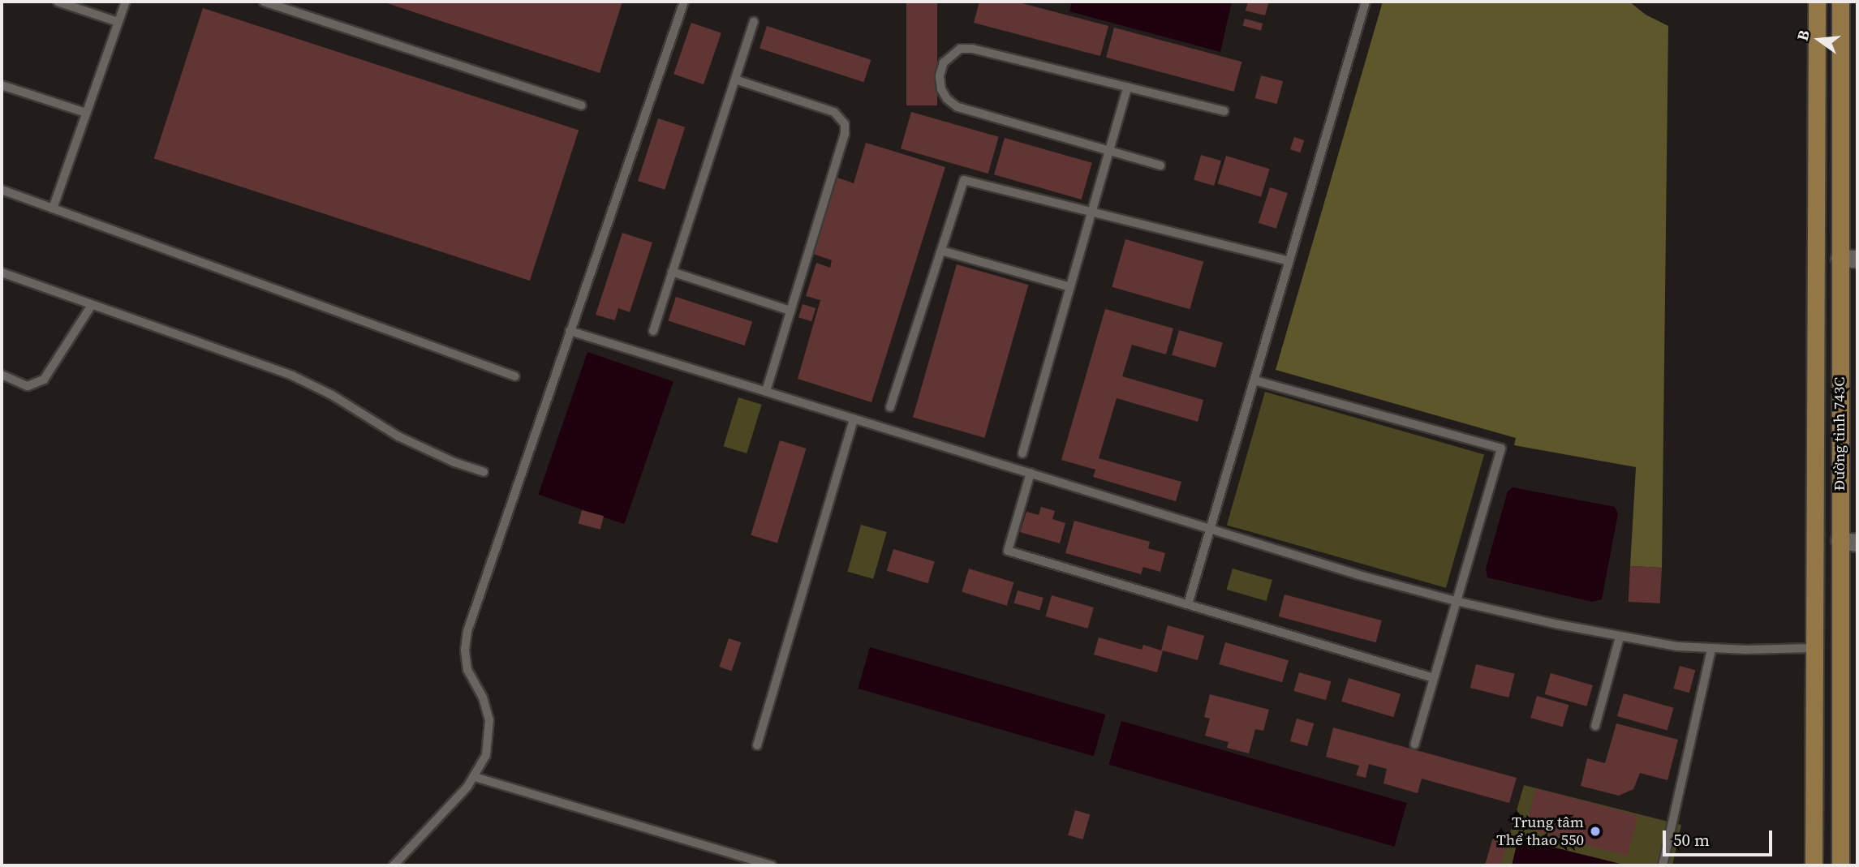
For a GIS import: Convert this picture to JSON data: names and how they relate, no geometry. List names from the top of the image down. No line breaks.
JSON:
{"streets":{"main road":["Đường tỉnh 743C"]},"places":["Trung tâm Thể thao 550"],"scale_bar":"50 m","north":"left"}
